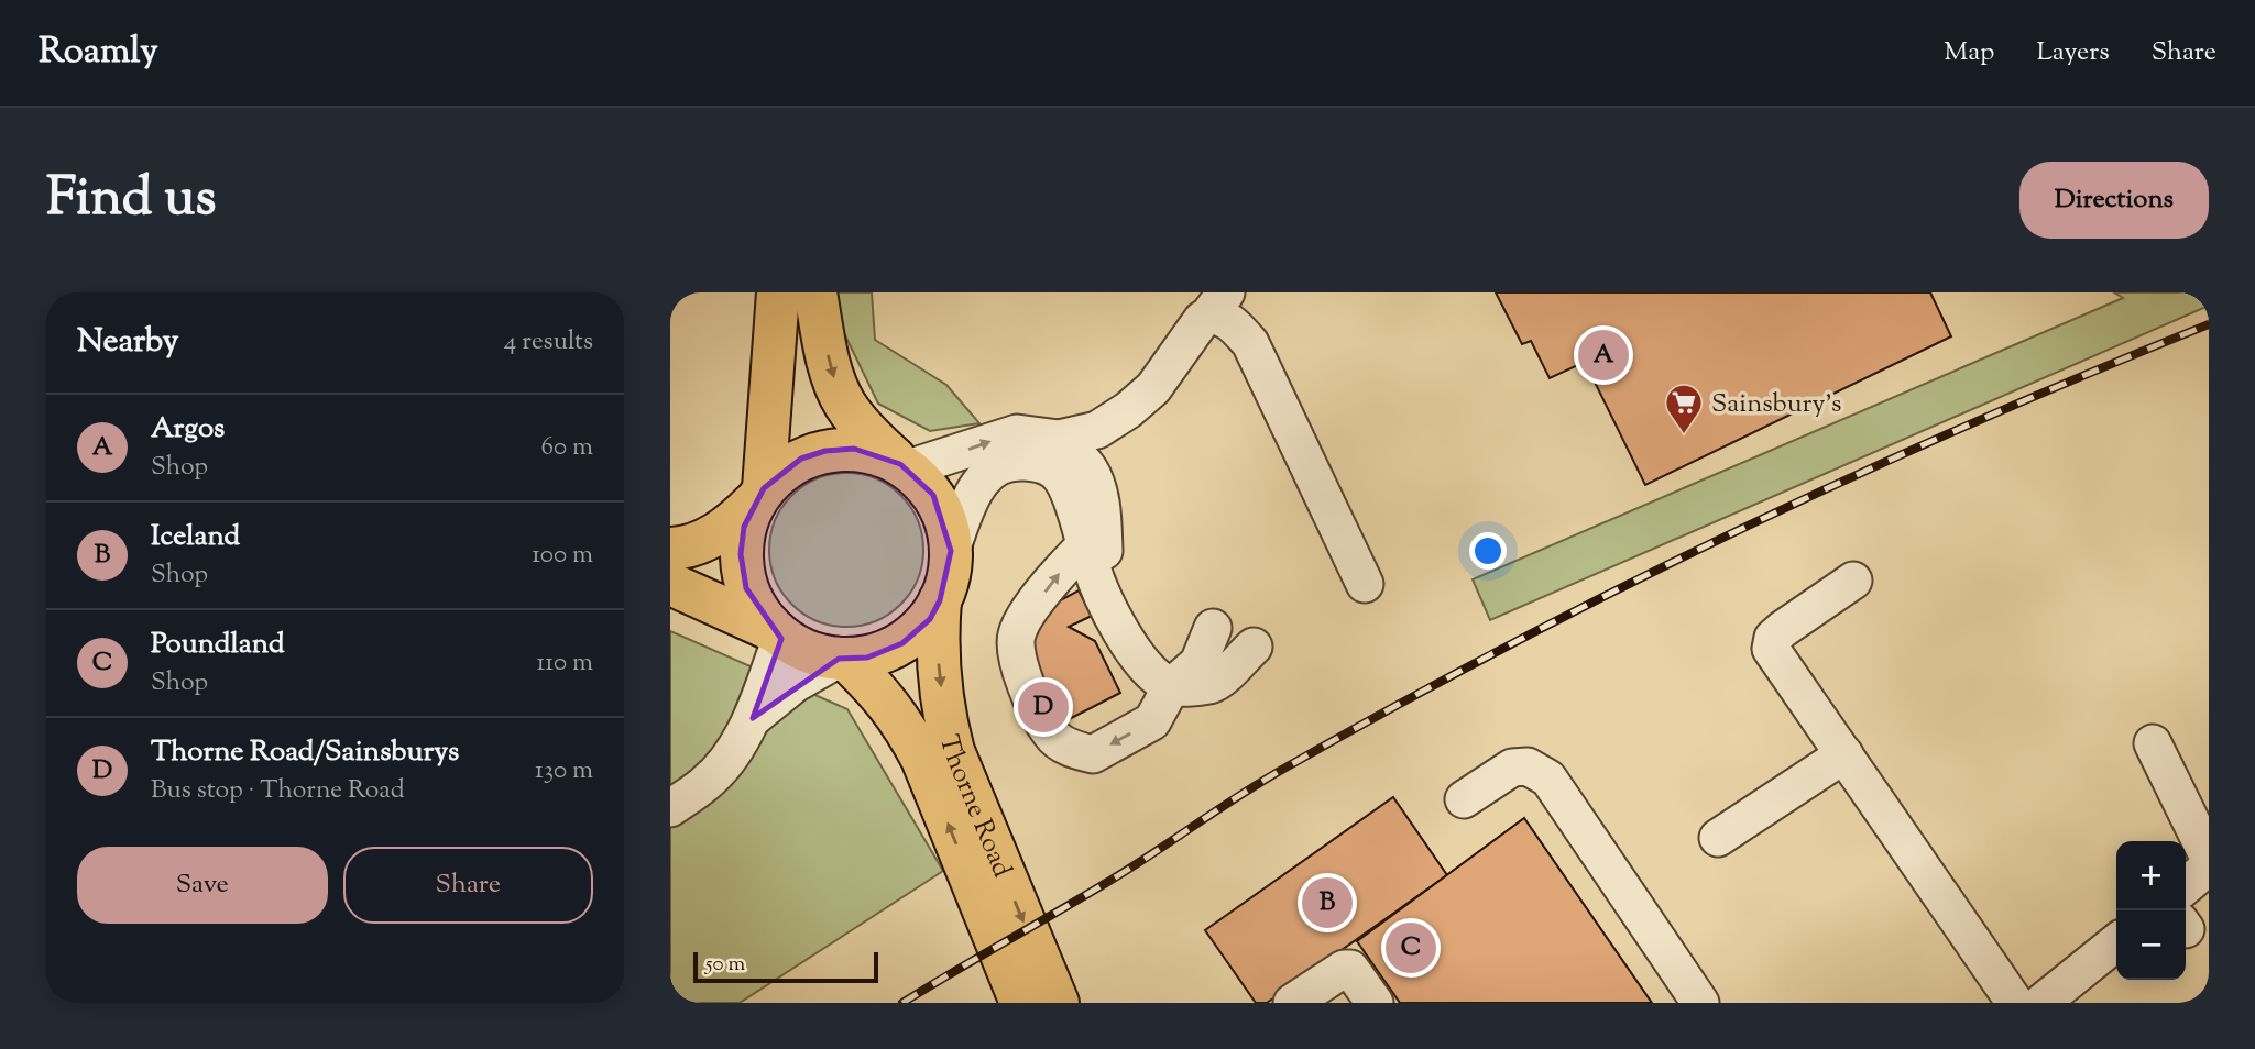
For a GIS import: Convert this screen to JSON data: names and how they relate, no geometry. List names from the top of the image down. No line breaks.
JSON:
{"streets":{"main road":["Thorne Road"]},"places":{"supermarket":["Sainsbury's"]},"scale_bar":"50 m","page":{"header":"Roamly","nav":["Map","Layers","Share"],"title":"Find us","buttons":["Directions",["Save","Share"]],"heading":["Nearby","4 results"],"pins":["A","D","B","C"],"list":[{"mark":"A","name":"Argos","note":"Shop","value":"60 m"},{"mark":"B","name":"Iceland","note":"Shop","value":"100 m"},{"mark":"C","name":"Poundland","note":"Shop","value":"110 m"},{"mark":"D","name":"Thorne Road/Sainsburys","note":"Bus stop · Thorne Road","value":"130 m"}],"map_buttons":["+","−"],"scale":"50 m"}}
